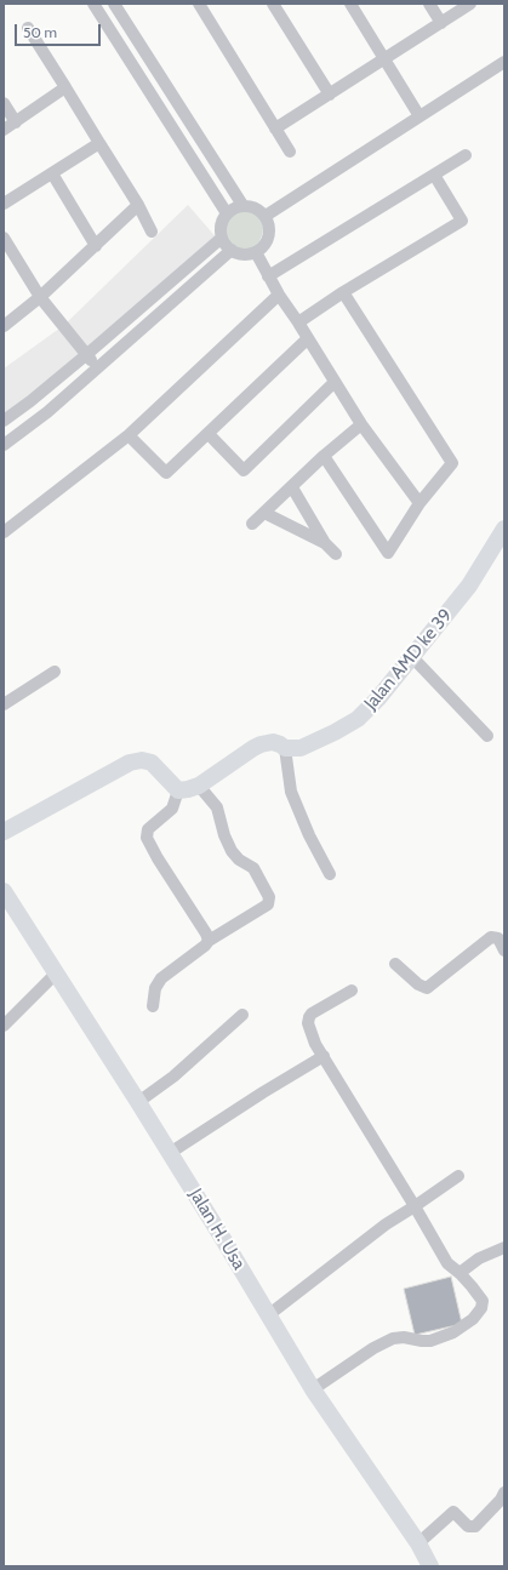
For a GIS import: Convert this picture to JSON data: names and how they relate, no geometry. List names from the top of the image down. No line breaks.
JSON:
{"streets":{"street":["Jalan AMD ke 39","Jalan H. Usa"]},"scale_bar":"50 m"}
